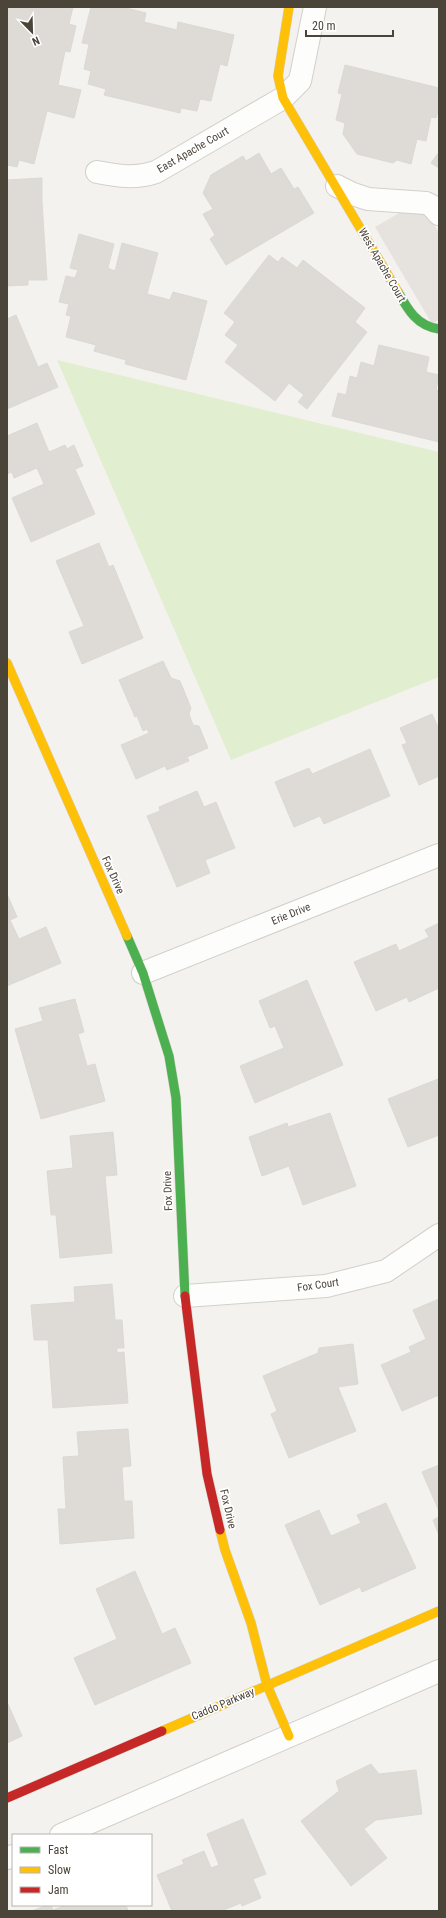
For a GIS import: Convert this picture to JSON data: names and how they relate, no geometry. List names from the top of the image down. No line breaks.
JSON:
{"streets":{"street":["East Apache Court","West Apache Court","Fox Drive","Erie Drive","Fox Court","Caddo Parkway"]},"crossings":[["East Apache Court","West Apache Court"],["Fox Drive","Erie Drive"],["Fox Drive","Fox Court"],["Fox Drive","Caddo Parkway"]],"legend":["Fast","Slow","Jam"],"scale_bar":"20 m","north":"bottom right"}
